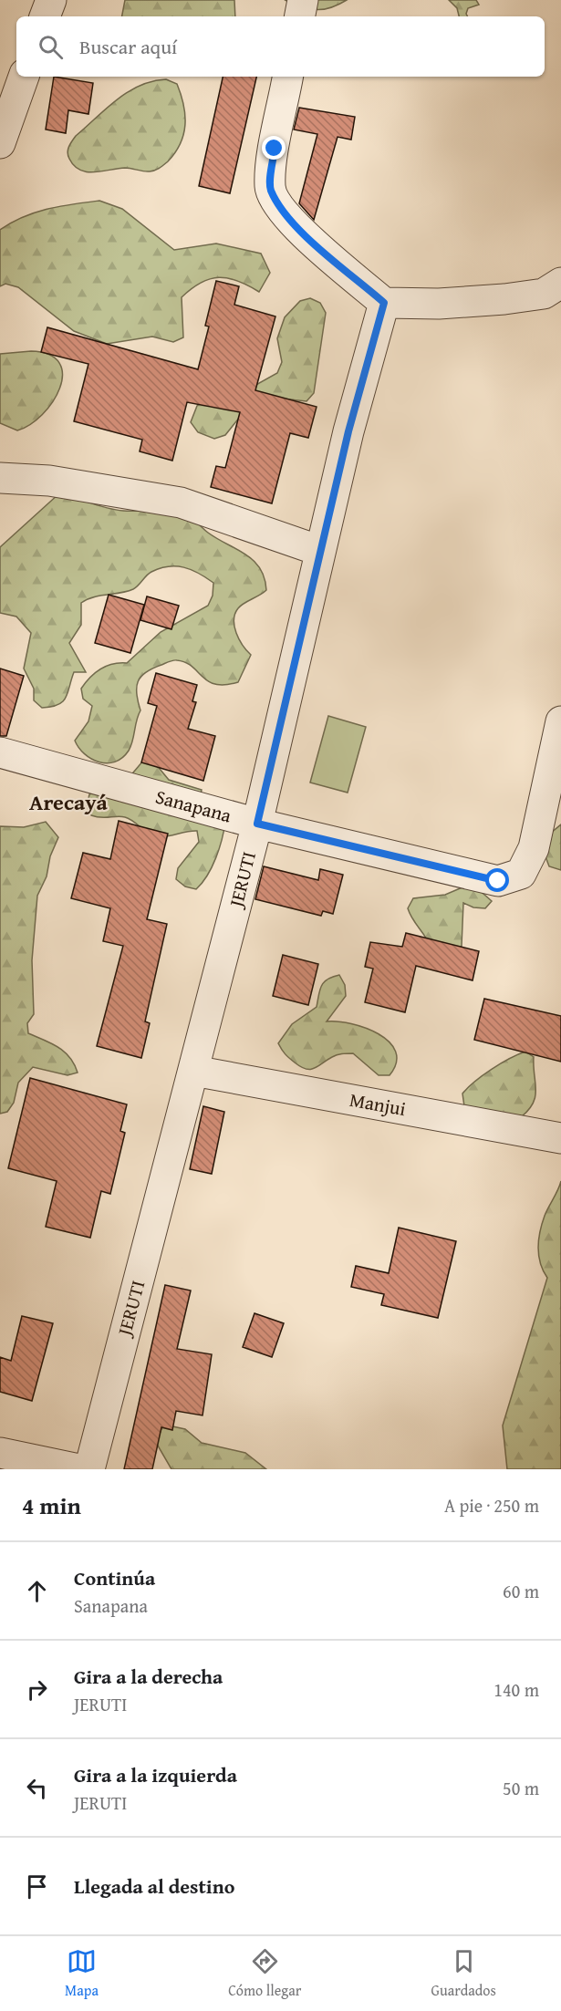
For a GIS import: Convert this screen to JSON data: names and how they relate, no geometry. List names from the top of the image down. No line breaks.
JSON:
{"streets":{"street":["Sanapana","JERUTI","Manjui"]},"crossings":[["Sanapana","JERUTI"],["JERUTI","Manjui"]],"districts":["Arecayá"],"page":{"search":"Buscar aquí","heading":["4 min","A pie · 250 m"],"list":[["Continúa","Sanapana","60 m"],["Gira a la derecha","JERUTI","140 m"],["Gira a la izquierda","JERUTI","50 m"],"Llegada al destino"],"nav":["Mapa","Cómo llegar","Guardados"]}}
